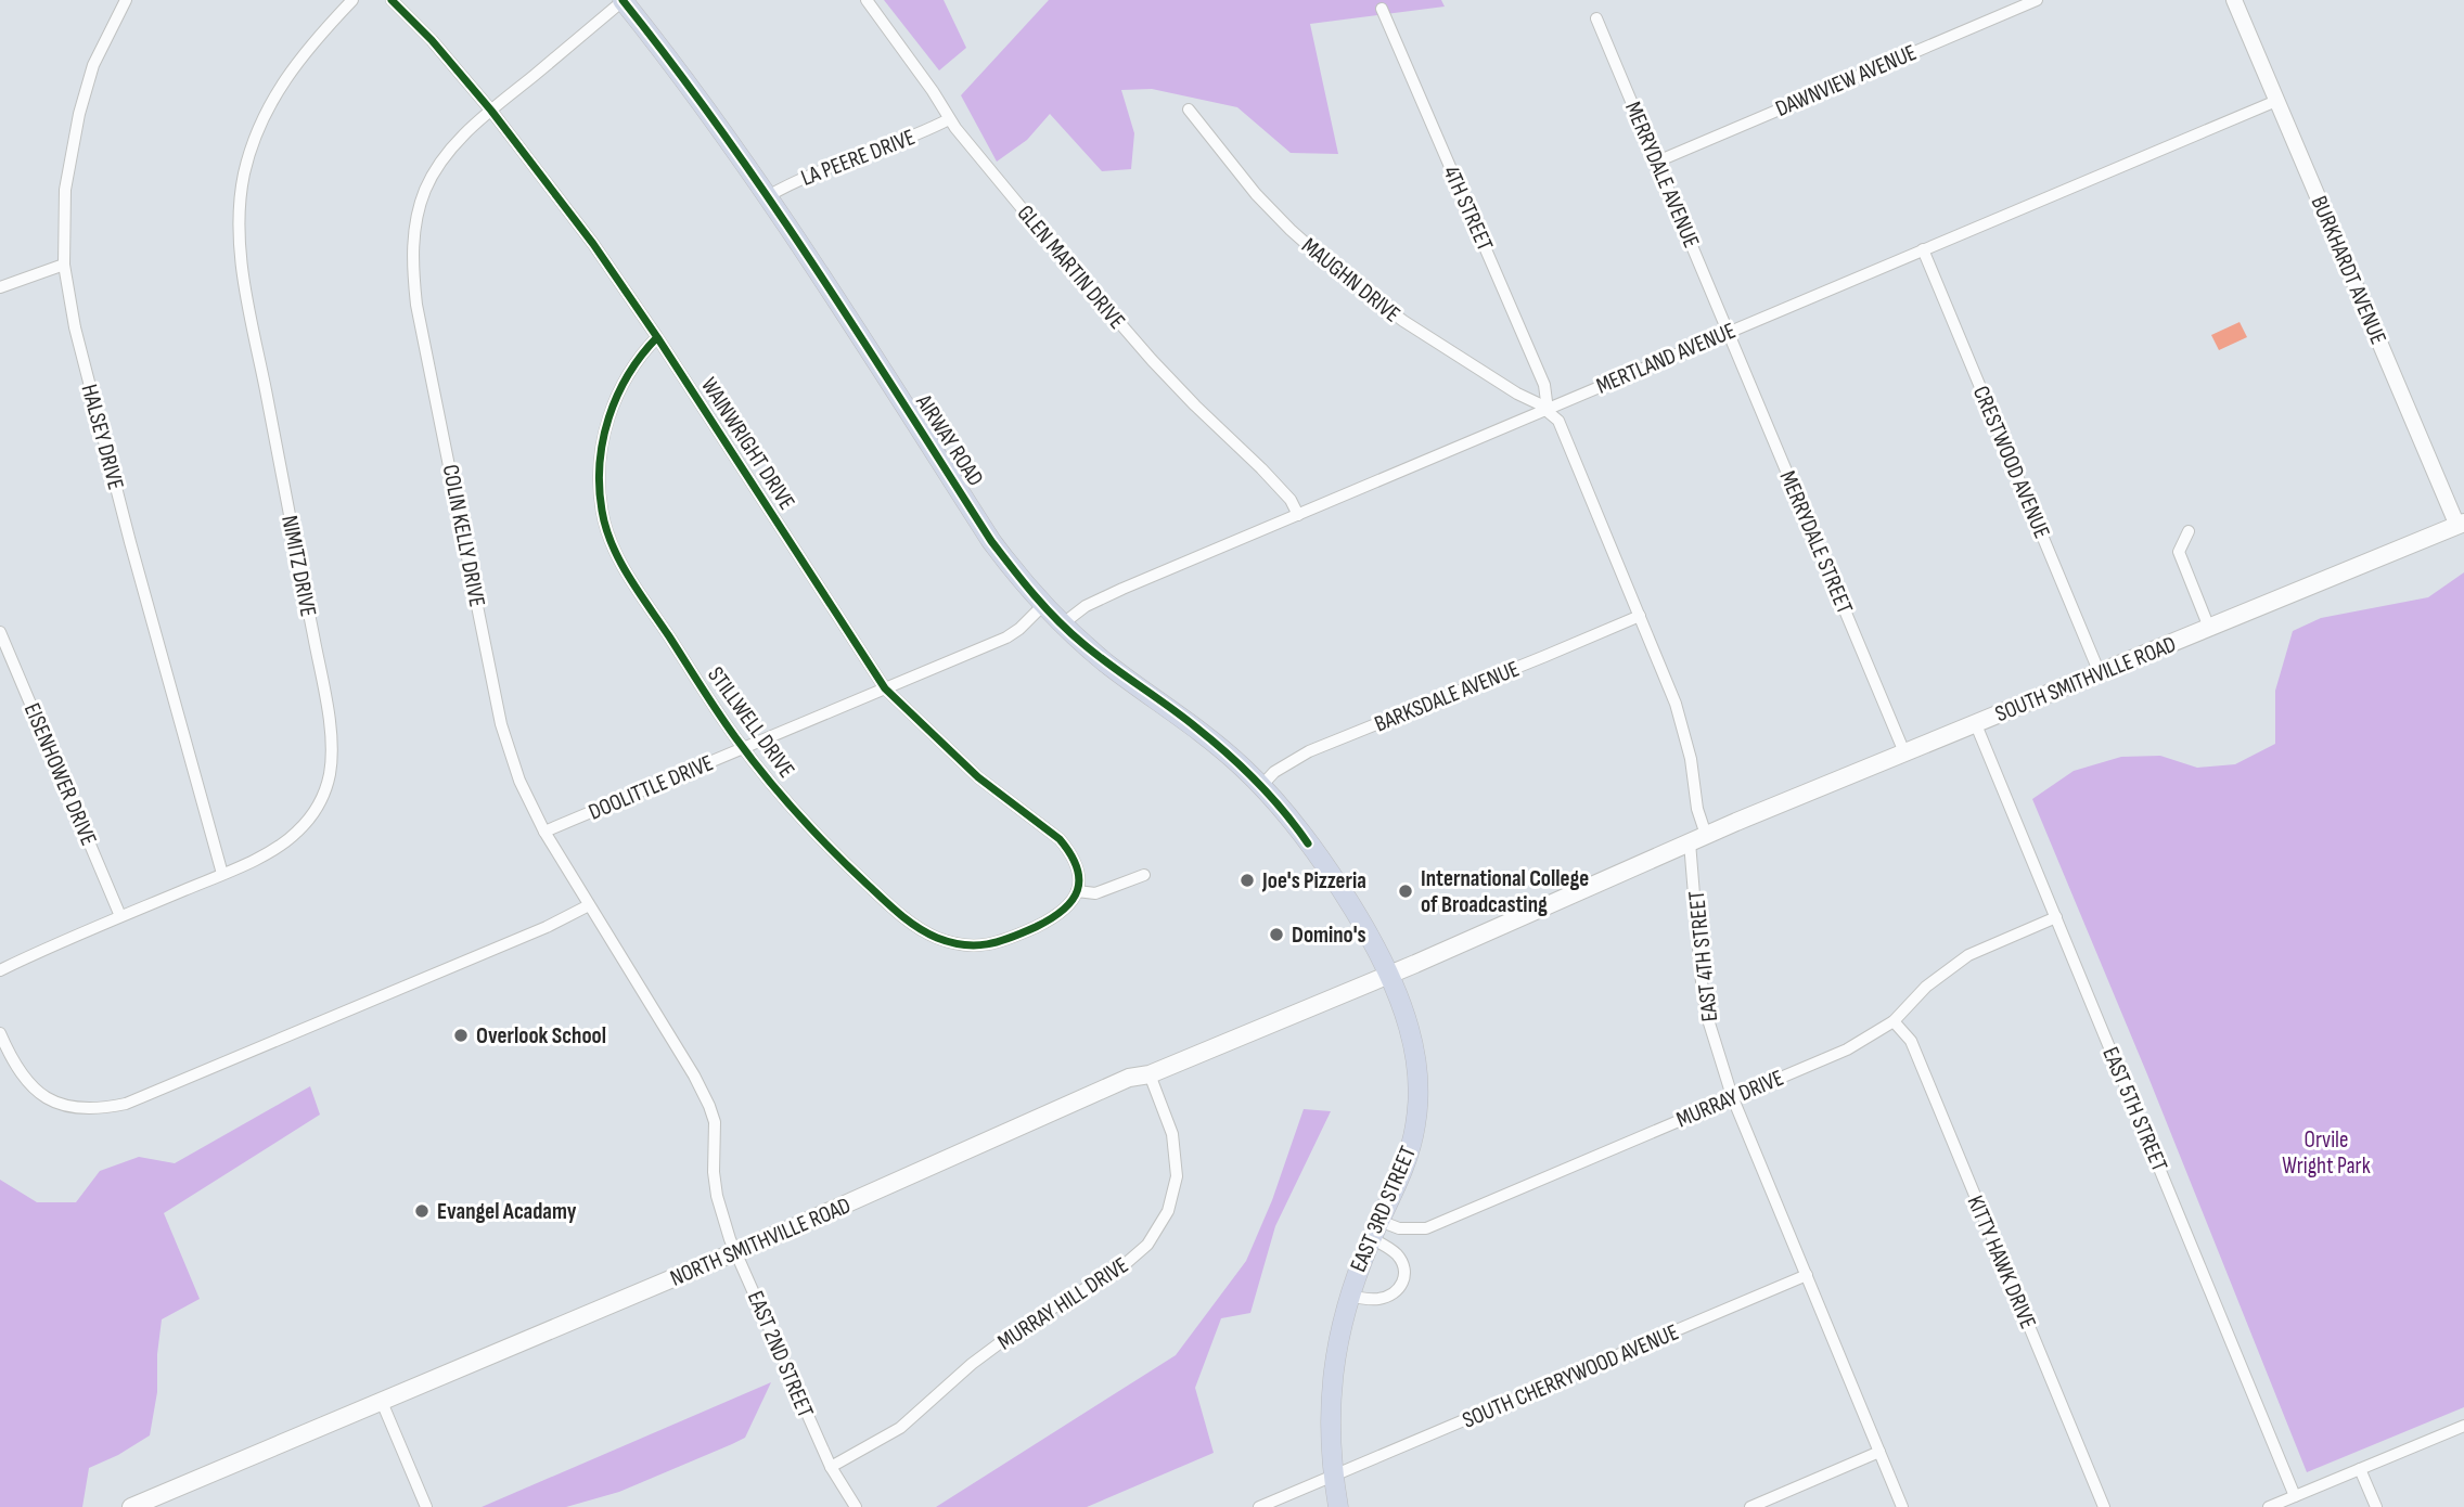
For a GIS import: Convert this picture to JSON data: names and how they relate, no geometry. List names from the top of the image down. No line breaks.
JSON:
{"streets":{"main road":["AIRWAY ROAD","SOUTH SMITHVILLE ROAD","EAST 3RD STREET","NORTH SMITHVILLE ROAD"],"street":["DAWNVIEW AVENUE","LA PEERE DRIVE","MERRYDALE AVENUE","4TH STREET","GLEN MARTIN DRIVE","BURKHARDT AVENUE","MAUGHN DRIVE","MERTLAND AVENUE","HALSEY DRIVE","WAINWRIGHT DRIVE","CRESTWOOD AVENUE","COLIN KELLY DRIVE","MERRYDALE STREET","NIMITZ DRIVE","BARKSDALE AVENUE","STILLWELL DRIVE","EISENHOWER DRIVE","DOOLITTLE DRIVE","EAST 4TH STREET","MURRAY DRIVE","EAST 5TH STREET","KITTY HAWK DRIVE","MURRAY HILL DRIVE","EAST 2ND STREET","SOUTH CHERRYWOOD AVENUE"]},"crossings":[["DAWNVIEW AVENUE","MERRYDALE AVENUE"],["LA PEERE DRIVE","GLEN MARTIN DRIVE"],["LA PEERE DRIVE","AIRWAY ROAD"],["MERRYDALE AVENUE","MERTLAND AVENUE"],["MERRYDALE AVENUE","MERRYDALE STREET"],["4TH STREET","MAUGHN DRIVE"],["4TH STREET","MERTLAND AVENUE"],["GLEN MARTIN DRIVE","MERTLAND AVENUE"],["BURKHARDT AVENUE","MERTLAND AVENUE"],["BURKHARDT AVENUE","SOUTH SMITHVILLE ROAD"],["MAUGHN DRIVE","MERTLAND AVENUE"],["MERTLAND AVENUE","AIRWAY ROAD"],["MERTLAND AVENUE","CRESTWOOD AVENUE"],["MERTLAND AVENUE","MERRYDALE STREET"],["HALSEY DRIVE","NIMITZ DRIVE"],["AIRWAY ROAD","COLIN KELLY DRIVE"],["AIRWAY ROAD","BARKSDALE AVENUE"],["AIRWAY ROAD","DOOLITTLE DRIVE"],["AIRWAY ROAD","EAST 3RD STREET"],["WAINWRIGHT DRIVE","COLIN KELLY DRIVE"],["WAINWRIGHT DRIVE","STILLWELL DRIVE"],["WAINWRIGHT DRIVE","DOOLITTLE DRIVE"],["CRESTWOOD AVENUE","SOUTH SMITHVILLE ROAD"],["COLIN KELLY DRIVE","DOOLITTLE DRIVE"],["COLIN KELLY DRIVE","EAST 2ND STREET"],["MERRYDALE STREET","SOUTH SMITHVILLE ROAD"],["NIMITZ DRIVE","EISENHOWER DRIVE"],["SOUTH SMITHVILLE ROAD","EAST 5TH STREET"],["STILLWELL DRIVE","DOOLITTLE DRIVE"],["EAST 4TH STREET","MURRAY DRIVE"],["EAST 4TH STREET","SOUTH CHERRYWOOD AVENUE"],["MURRAY DRIVE","EAST 5TH STREET"],["MURRAY DRIVE","EAST 3RD STREET"],["MURRAY DRIVE","KITTY HAWK DRIVE"],["EAST 3RD STREET","NORTH SMITHVILLE ROAD"],["EAST 3RD STREET","SOUTH CHERRYWOOD AVENUE"],["NORTH SMITHVILLE ROAD","MURRAY HILL DRIVE"],["NORTH SMITHVILLE ROAD","EAST 2ND STREET"],["MURRAY HILL DRIVE","EAST 2ND STREET"]],"parks":["Orvile Wright Park"],"places":["Joe's Pizzeria","International College of Broadcasting","Domino's","Overlook School","Evangel Acadamy"]}
